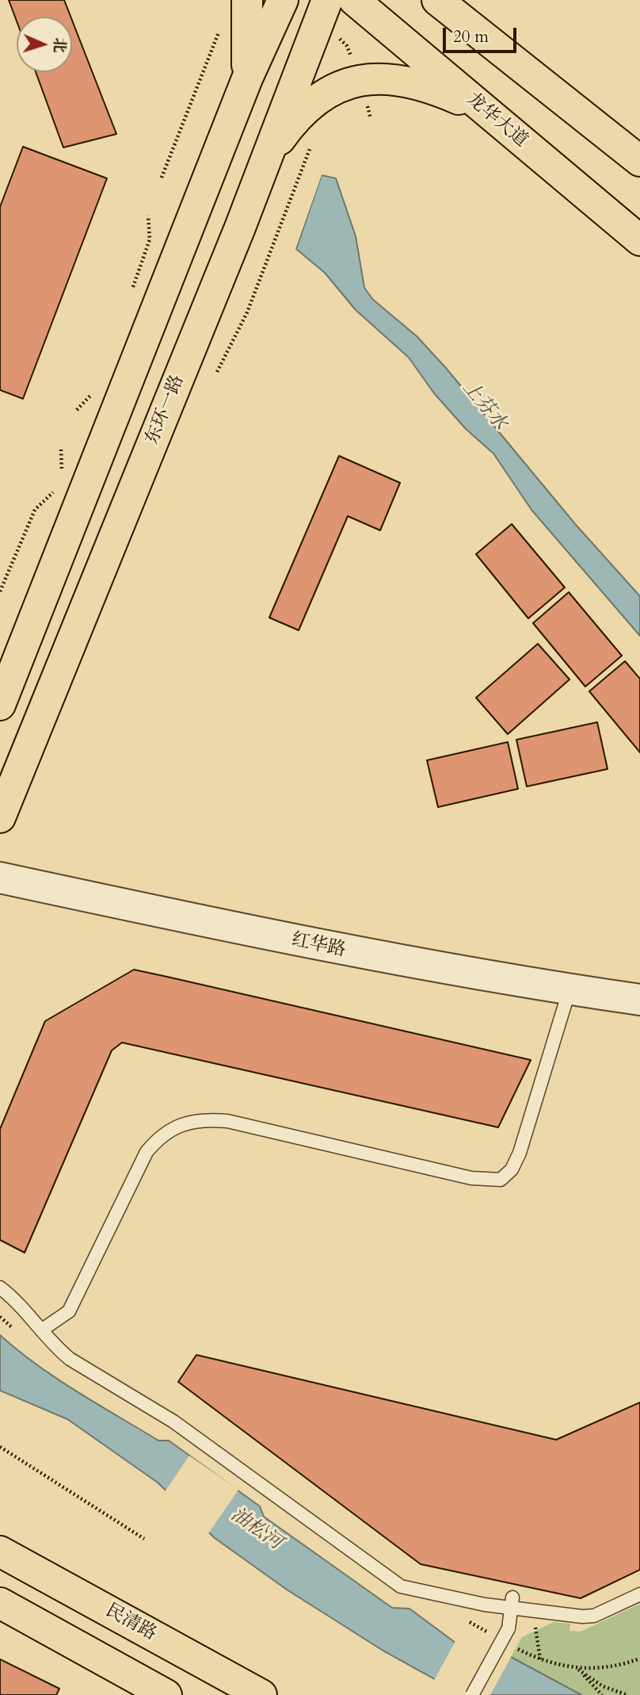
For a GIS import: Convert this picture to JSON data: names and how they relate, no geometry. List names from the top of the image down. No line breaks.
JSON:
{"streets":{"main road":["龙华大道","东环一路","民清路"],"street":["红华路"]},"water":["上芬水","油松河"],"scale_bar":"20 m","north":"right"}
